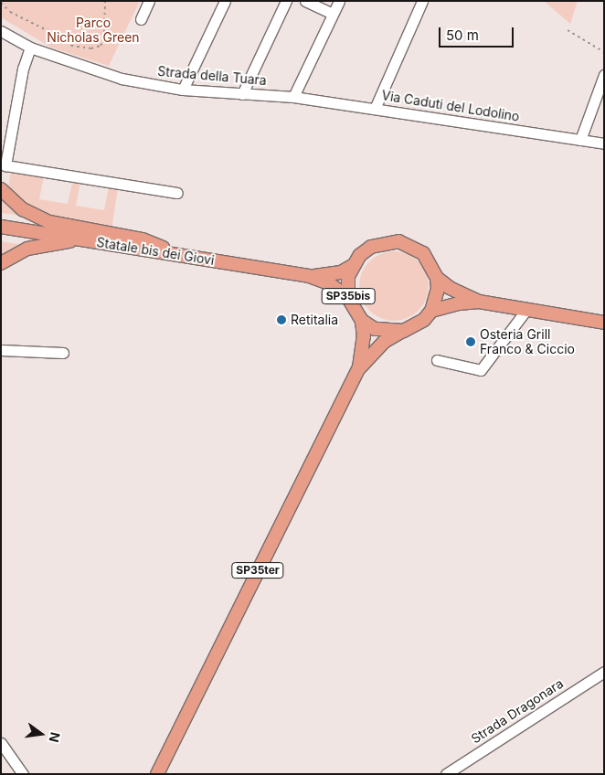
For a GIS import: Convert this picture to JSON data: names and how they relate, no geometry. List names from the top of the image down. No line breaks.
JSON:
{"streets":{"main road":["Statale bis dei Giovi","SP35bis","SP35ter"],"street":["Strada della Tuara","Via Caduti del Lodolino","Strada Dragonara"]},"crossings":[["Strada della Tuara","Via Caduti del Lodolino"],["Statale bis dei Giovi","SP35bis"],["Statale bis dei Giovi","SP35ter"],["SP35bis","SP35ter"]],"parks":["Parco Nicholas Green"],"places":["Retitalia","Osteria Grill Franco & Ciccio"],"scale_bar":"50 m","north":"right"}
